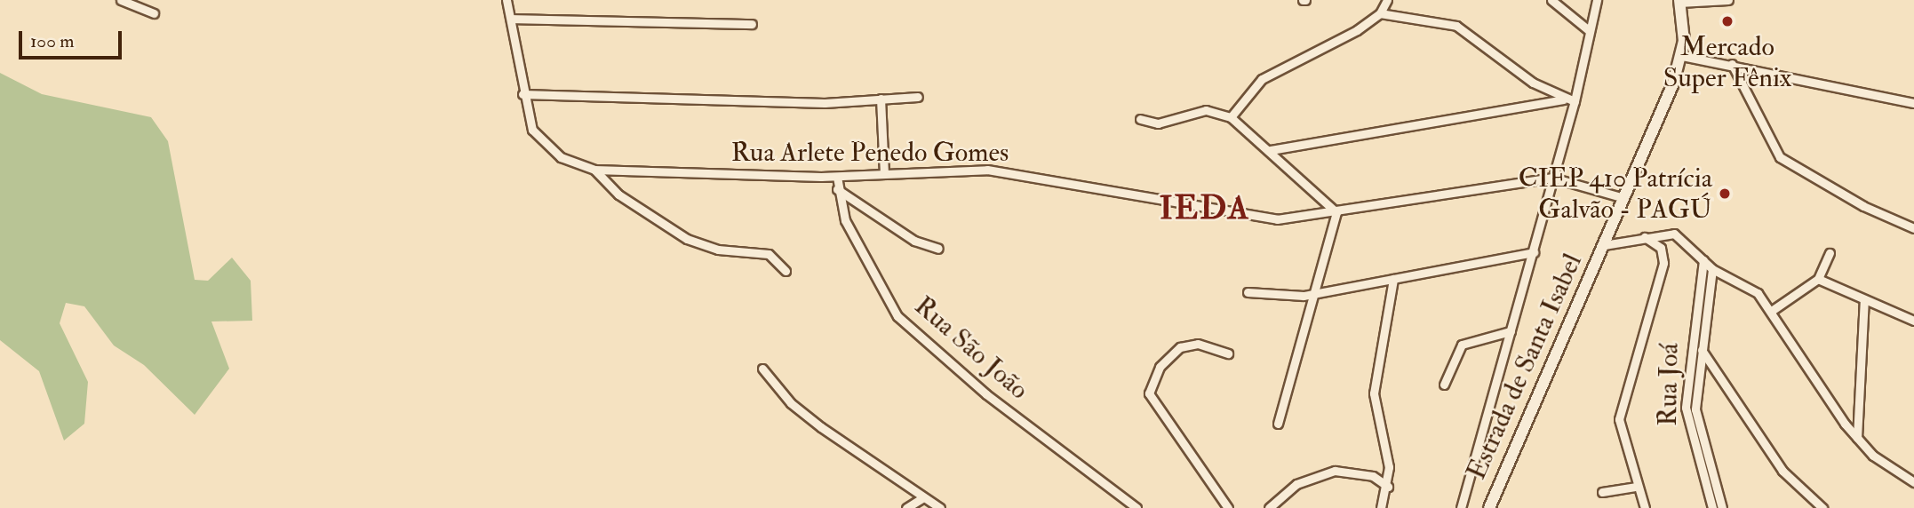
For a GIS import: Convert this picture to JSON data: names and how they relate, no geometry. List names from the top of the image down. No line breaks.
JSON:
{"streets":{"main road":["Estrada de Santa Isabel"],"street":["Rua Arlete Penedo Gomes","Rua São João","Rua Joá"]},"crossings":[["Rua Arlete Penedo Gomes","Rua São João"],["Rua Arlete Penedo Gomes","Estrada de Santa Isabel"]],"districts":["IEDA"],"places":["Mercado Super Fênix","CIEP 410 Patrícia Galvão - PAGÚ"],"scale_bar":"100 m"}
